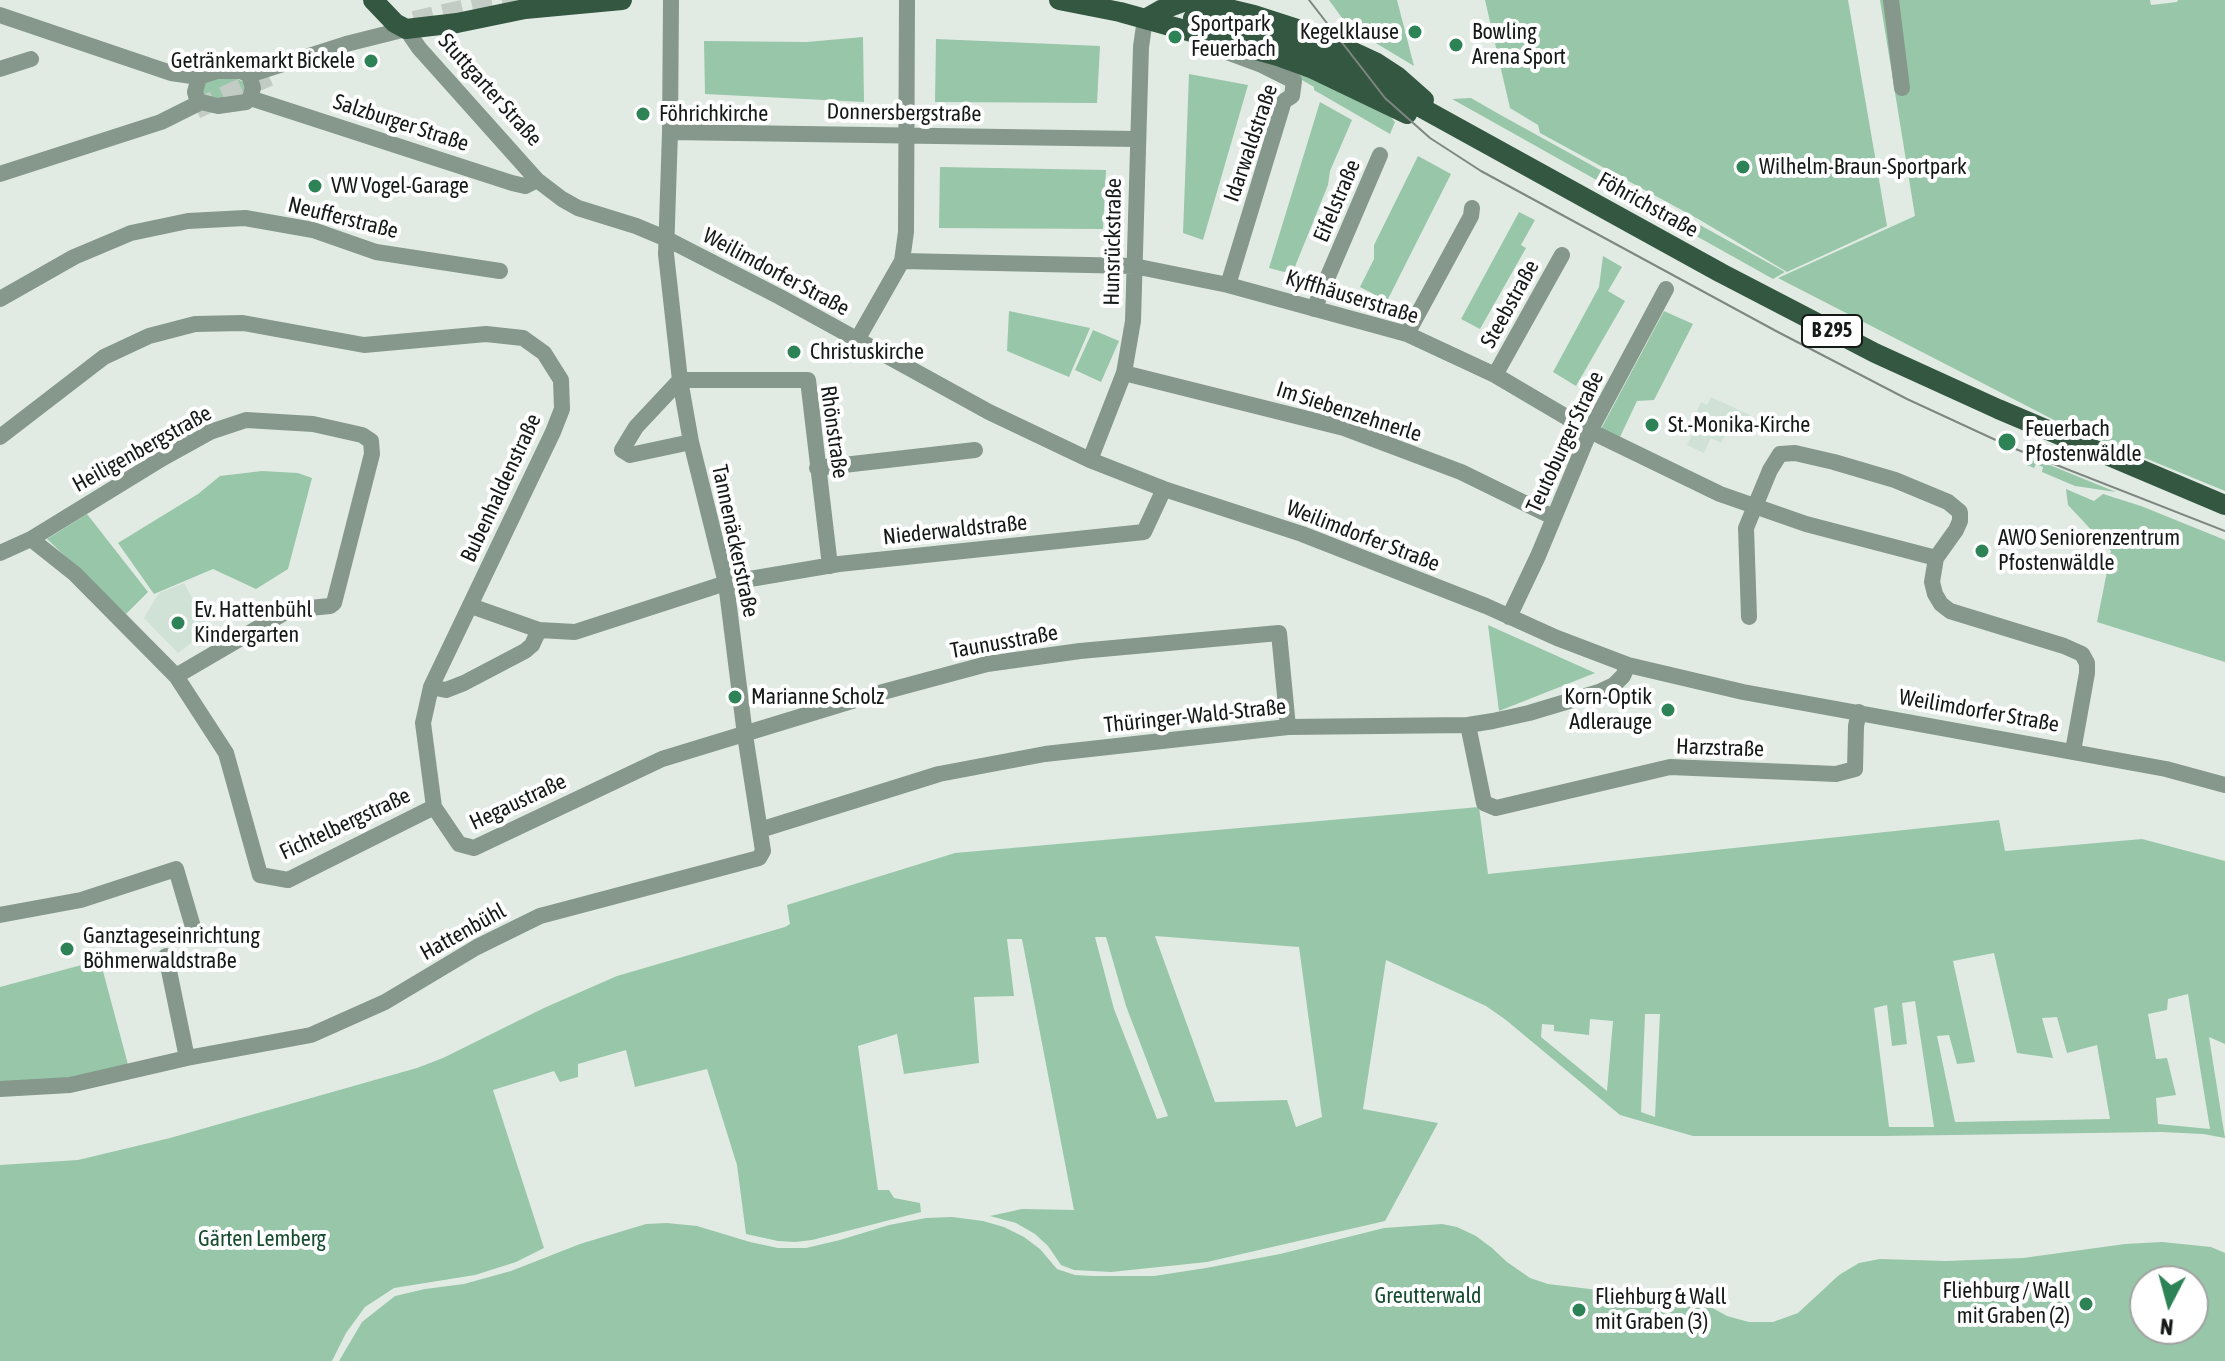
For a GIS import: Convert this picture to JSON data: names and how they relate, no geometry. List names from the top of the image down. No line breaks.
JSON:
{"streets":{"main road":["Stuttgarter Straße","Föhrichstraße","B 295"],"street":["Donnersbergstraße","Salzburger Straße","Idarwaldstraße","Eifelstraße","Neufferstraße","Hunsrückstraße","Weilimdorfer Straße","Kyffhäuserstraße","Steebstraße","Im Siebenzehnerle","Rhönstraße","Teutoburger Straße","Heiligenbergstraße","Bubenhaldenstraße","Niederwaldstraße","Tannenäckerstraße","Taunusstraße","Thüringer-Wald-Straße","Harzstraße","Hegaustraße","Fichtelbergstraße","Hattenbühl"]},"crossings":[["Stuttgarter Straße","Salzburger Straße"],["Stuttgarter Straße","Weilimdorfer Straße"],["Donnersbergstraße","Hunsrückstraße"],["Donnersbergstraße","Tannenäckerstraße"],["Salzburger Straße","Weilimdorfer Straße"],["Idarwaldstraße","Föhrichstraße"],["Idarwaldstraße","Hunsrückstraße"],["Idarwaldstraße","Kyffhäuserstraße"],["Eifelstraße","Kyffhäuserstraße"],["Föhrichstraße","Hunsrückstraße"],["Hunsrückstraße","Weilimdorfer Straße"],["Hunsrückstraße","Kyffhäuserstraße"],["Hunsrückstraße","Im Siebenzehnerle"],["Weilimdorfer Straße","Teutoburger Straße"],["Weilimdorfer Straße","Niederwaldstraße"],["Weilimdorfer Straße","Tannenäckerstraße"],["Weilimdorfer Straße","Thüringer-Wald-Straße"],["Weilimdorfer Straße","Harzstraße"],["Kyffhäuserstraße","Steebstraße"],["Kyffhäuserstraße","Teutoburger Straße"],["Im Siebenzehnerle","Teutoburger Straße"],["Rhönstraße","Niederwaldstraße"],["Rhönstraße","Tannenäckerstraße"],["Heiligenbergstraße","Fichtelbergstraße"],["Bubenhaldenstraße","Niederwaldstraße"],["Bubenhaldenstraße","Hegaustraße"],["Niederwaldstraße","Tannenäckerstraße"],["Niederwaldstraße","Hegaustraße"],["Tannenäckerstraße","Taunusstraße"],["Tannenäckerstraße","Thüringer-Wald-Straße"],["Tannenäckerstraße","Hegaustraße"],["Tannenäckerstraße","Hattenbühl"],["Taunusstraße","Thüringer-Wald-Straße"],["Taunusstraße","Hegaustraße"],["Thüringer-Wald-Straße","Harzstraße"],["Hegaustraße","Fichtelbergstraße"]],"parks":["Gärten Lemberg","Greutterwald"],"places":["Kegelklause","Sportpark Feuerbach","Bowling Arena Sport","Getränkemarkt Bickele","Föhrichkirche","Wilhelm-Braun-Sportpark","VW Vogel-Garage","Christuskirche","St.-Monika-Kirche","Feuerbach Pfostenwäldle","AWO Seniorenzentrum Pfostenwäldle","Ev. Hattenbühl Kindergarten","Marianne Scholz","Korn-Optik Adlerauge","Ganztageseinrichtung Böhmerwaldstraße","Fliehburg / Wall mit Graben (2)","Fliehburg & Wall mit Graben (3)"],"north":"bottom"}
